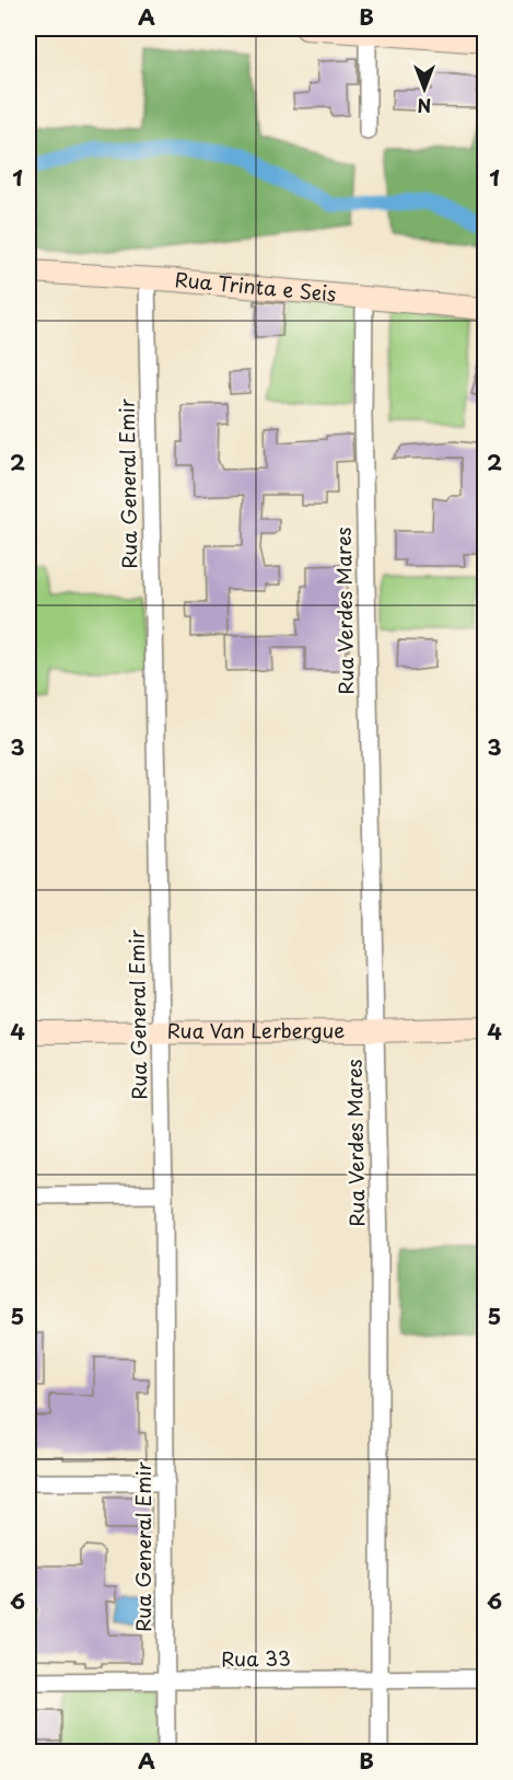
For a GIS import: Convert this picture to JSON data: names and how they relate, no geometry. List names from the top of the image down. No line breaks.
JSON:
{"streets":{"street":["Rua Trinta e Seis","Rua General Emir","Rua Verdes Mares","Rua Van Lerbergue","Rua 33"]},"crossings":[["Rua Trinta e Seis","Rua General Emir"],["Rua Trinta e Seis","Rua Verdes Mares"],["Rua General Emir","Rua Van Lerbergue"],["Rua General Emir","Rua 33"],["Rua Verdes Mares","Rua Van Lerbergue"],["Rua Verdes Mares","Rua 33"]],"north":"bottom","grid":{"columns":["A","B"],"rows":["1","2","3","4","5","6"]}}
